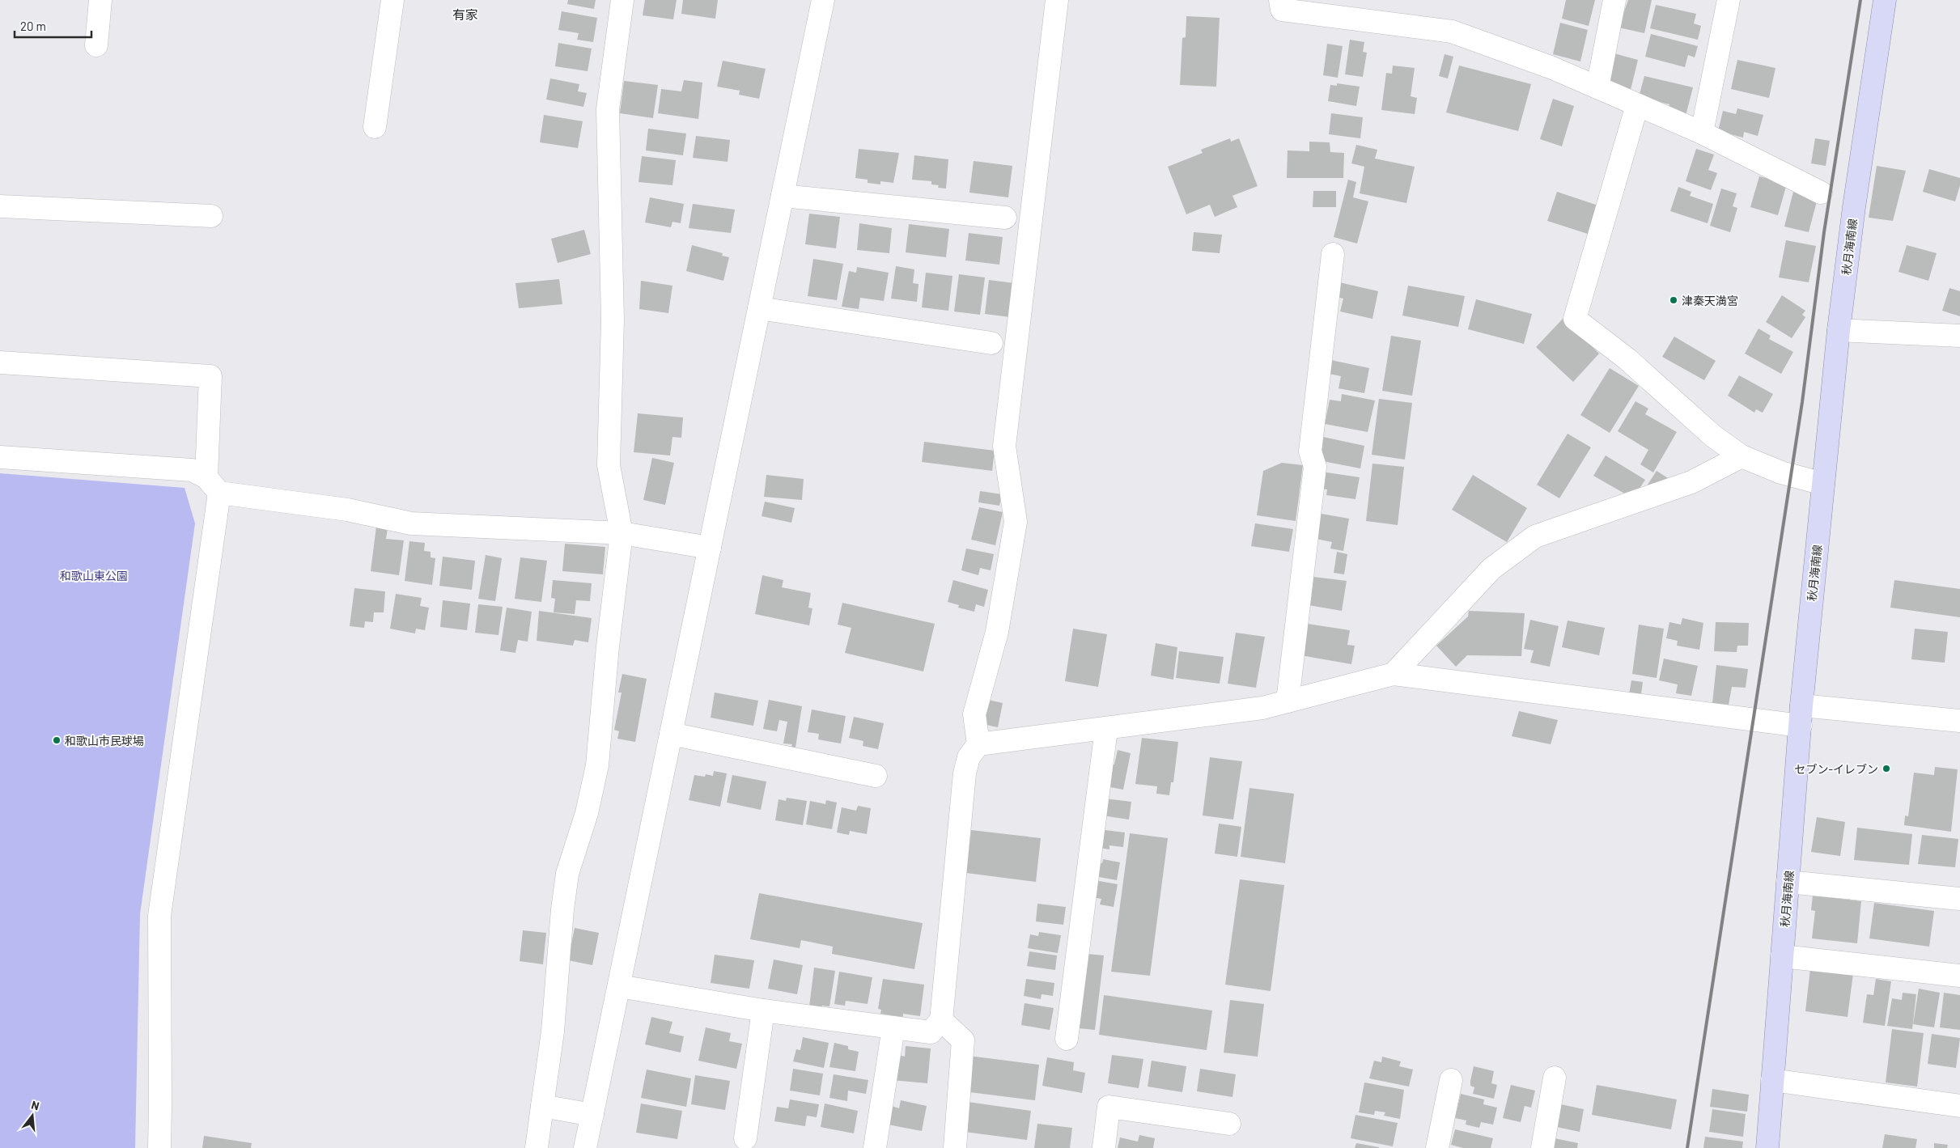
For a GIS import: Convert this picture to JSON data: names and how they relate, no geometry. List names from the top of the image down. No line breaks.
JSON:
{"streets":{"main road":["秋月海南線"]},"districts":["有家"],"parks":["和歌山東公園"],"places":["津秦天満宮","和歌山市民球場","セブン-イレブン"],"scale_bar":"20 m","north":"top"}
